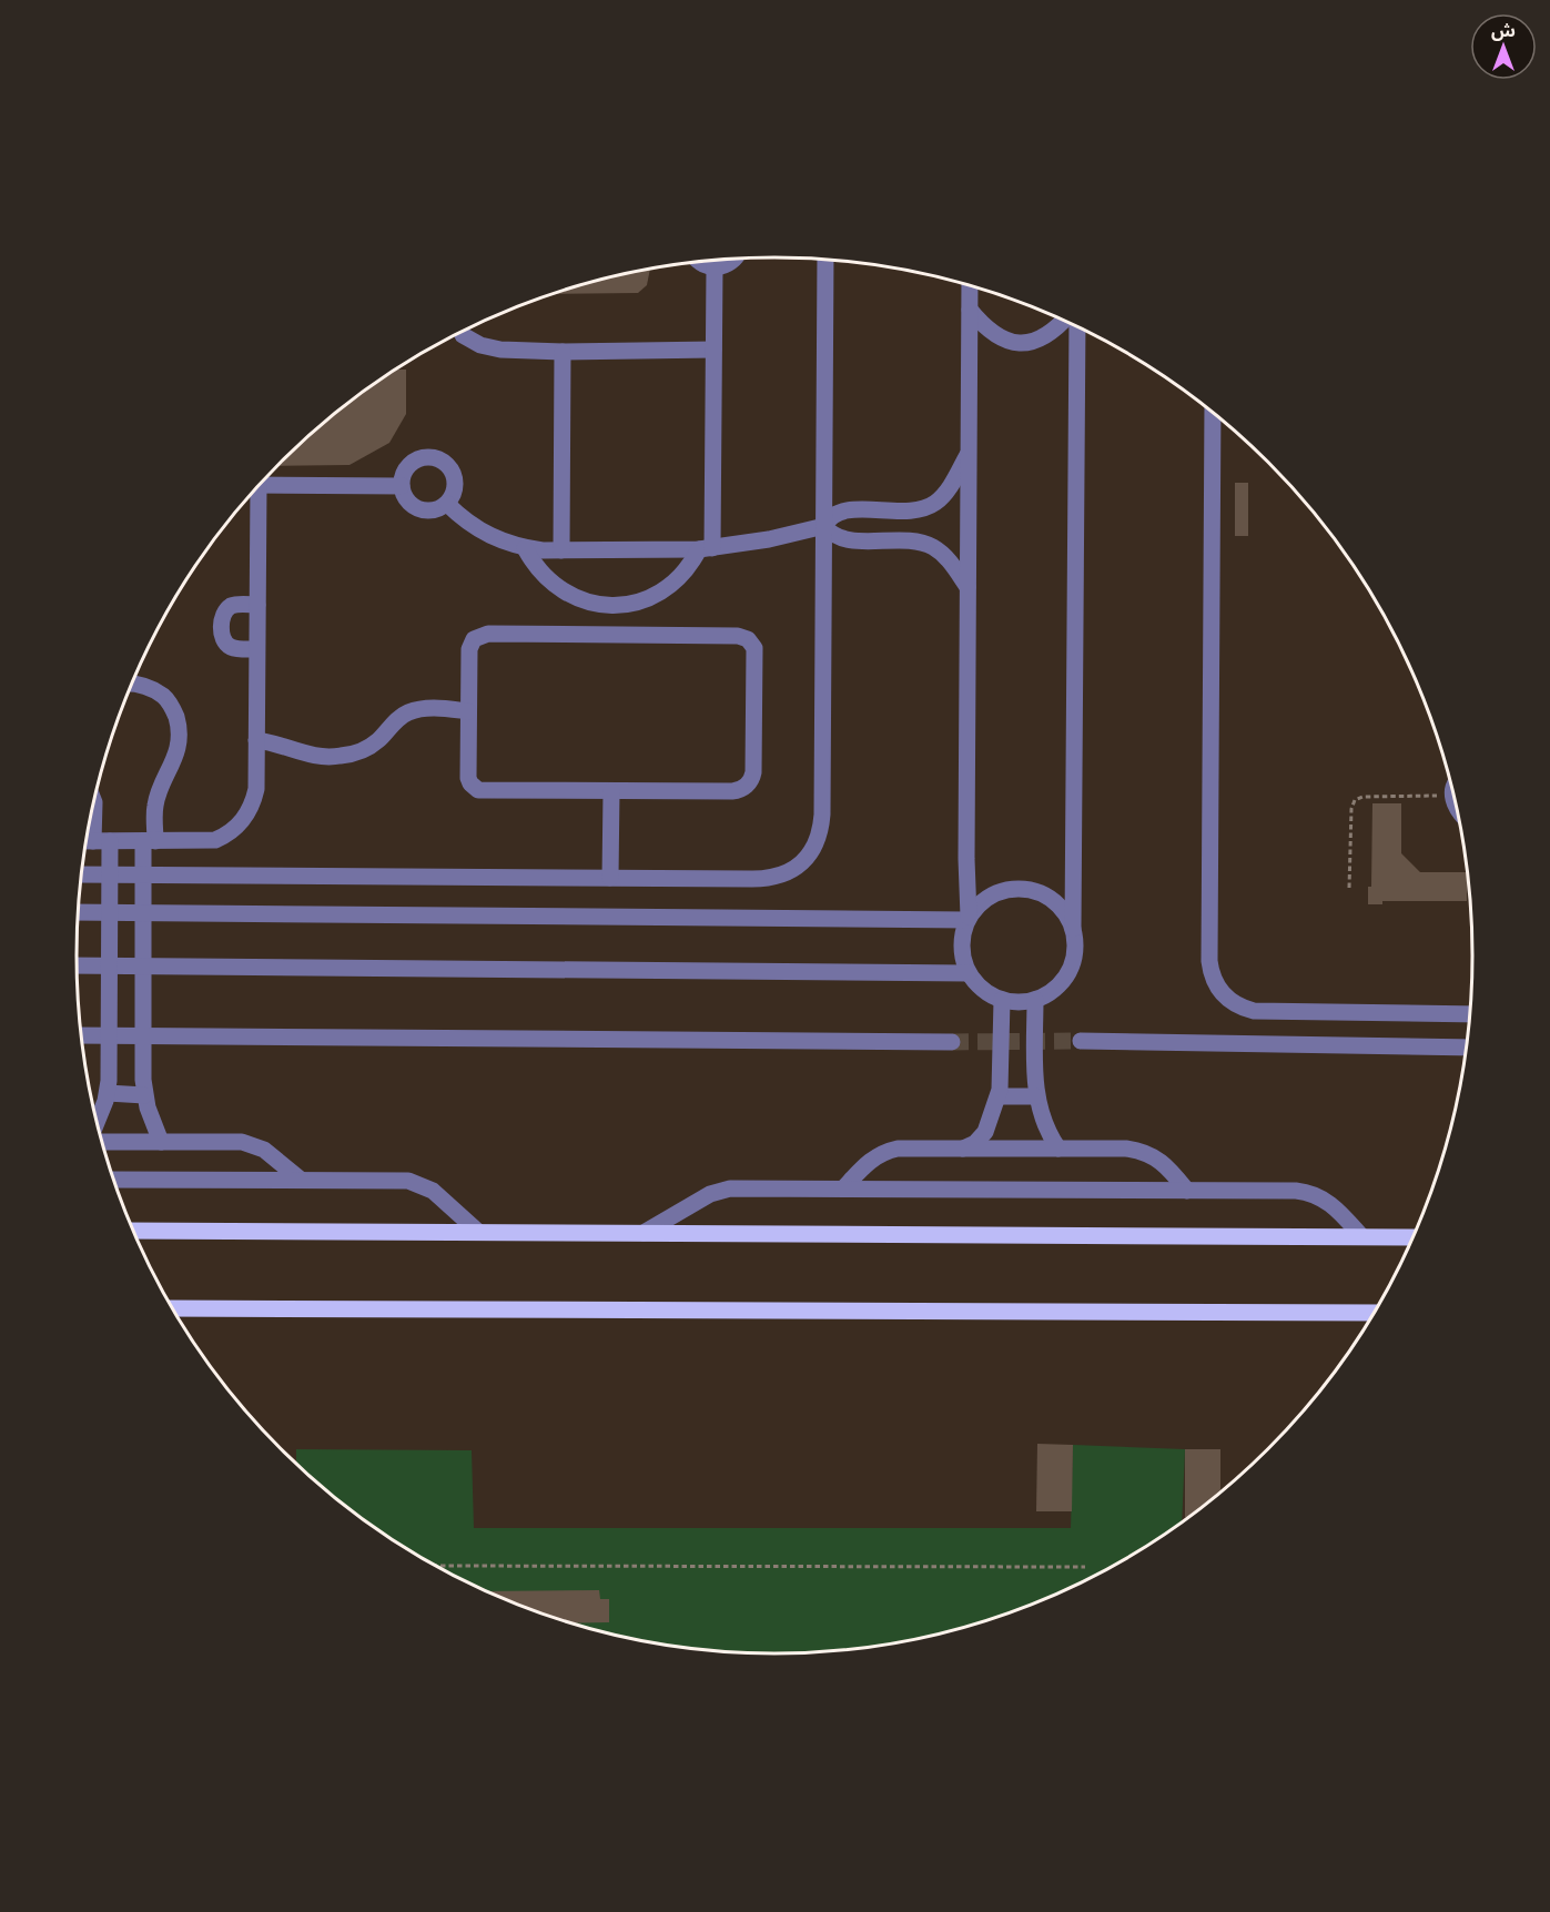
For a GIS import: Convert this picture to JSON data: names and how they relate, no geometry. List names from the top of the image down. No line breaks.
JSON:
{"north":"top"}
